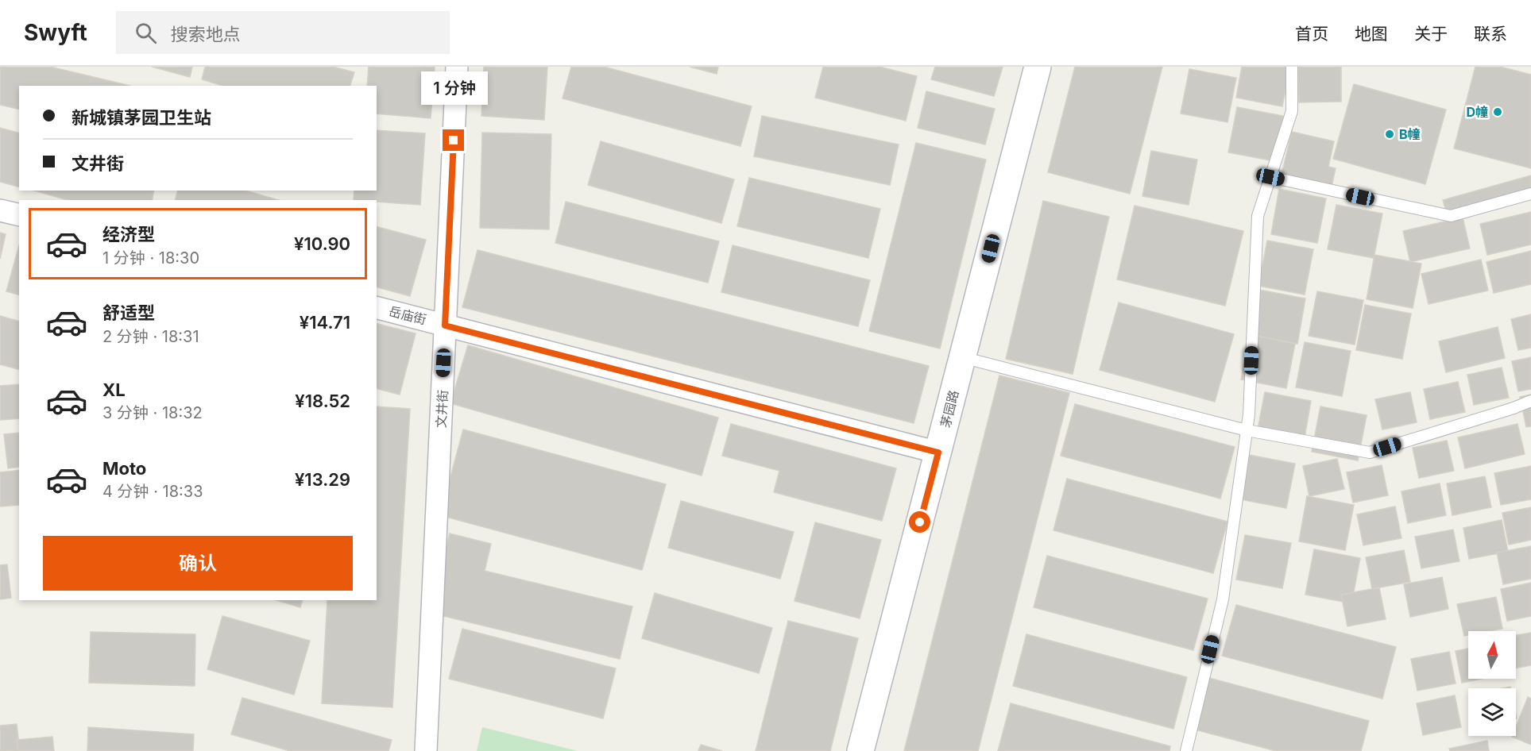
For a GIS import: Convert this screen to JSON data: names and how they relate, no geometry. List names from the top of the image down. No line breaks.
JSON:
{"streets":{"street":["岳庙街","文井街","茅园路"]},"crossings":[["岳庙街","文井街"],["岳庙街","茅园路"]],"places":["D幢","B幢"],"north":"top","page":{"header":"Swyft","search":"搜索地点","nav":["首页","地图","关于","联系"],"bubble":"1 分钟","banner":["新城镇茅园卫生站","文井街"],"list":[{"name":"经济型","note":"1 分钟 · 18:30","value":"¥10.90"},{"name":"舒适型","note":"2 分钟 · 18:31","value":"¥14.71"},{"name":"XL","note":"3 分钟 · 18:32","value":"¥18.52"},{"name":"Moto","note":"4 分钟 · 18:33","value":"¥13.29"}],"buttons":"确认"}}
